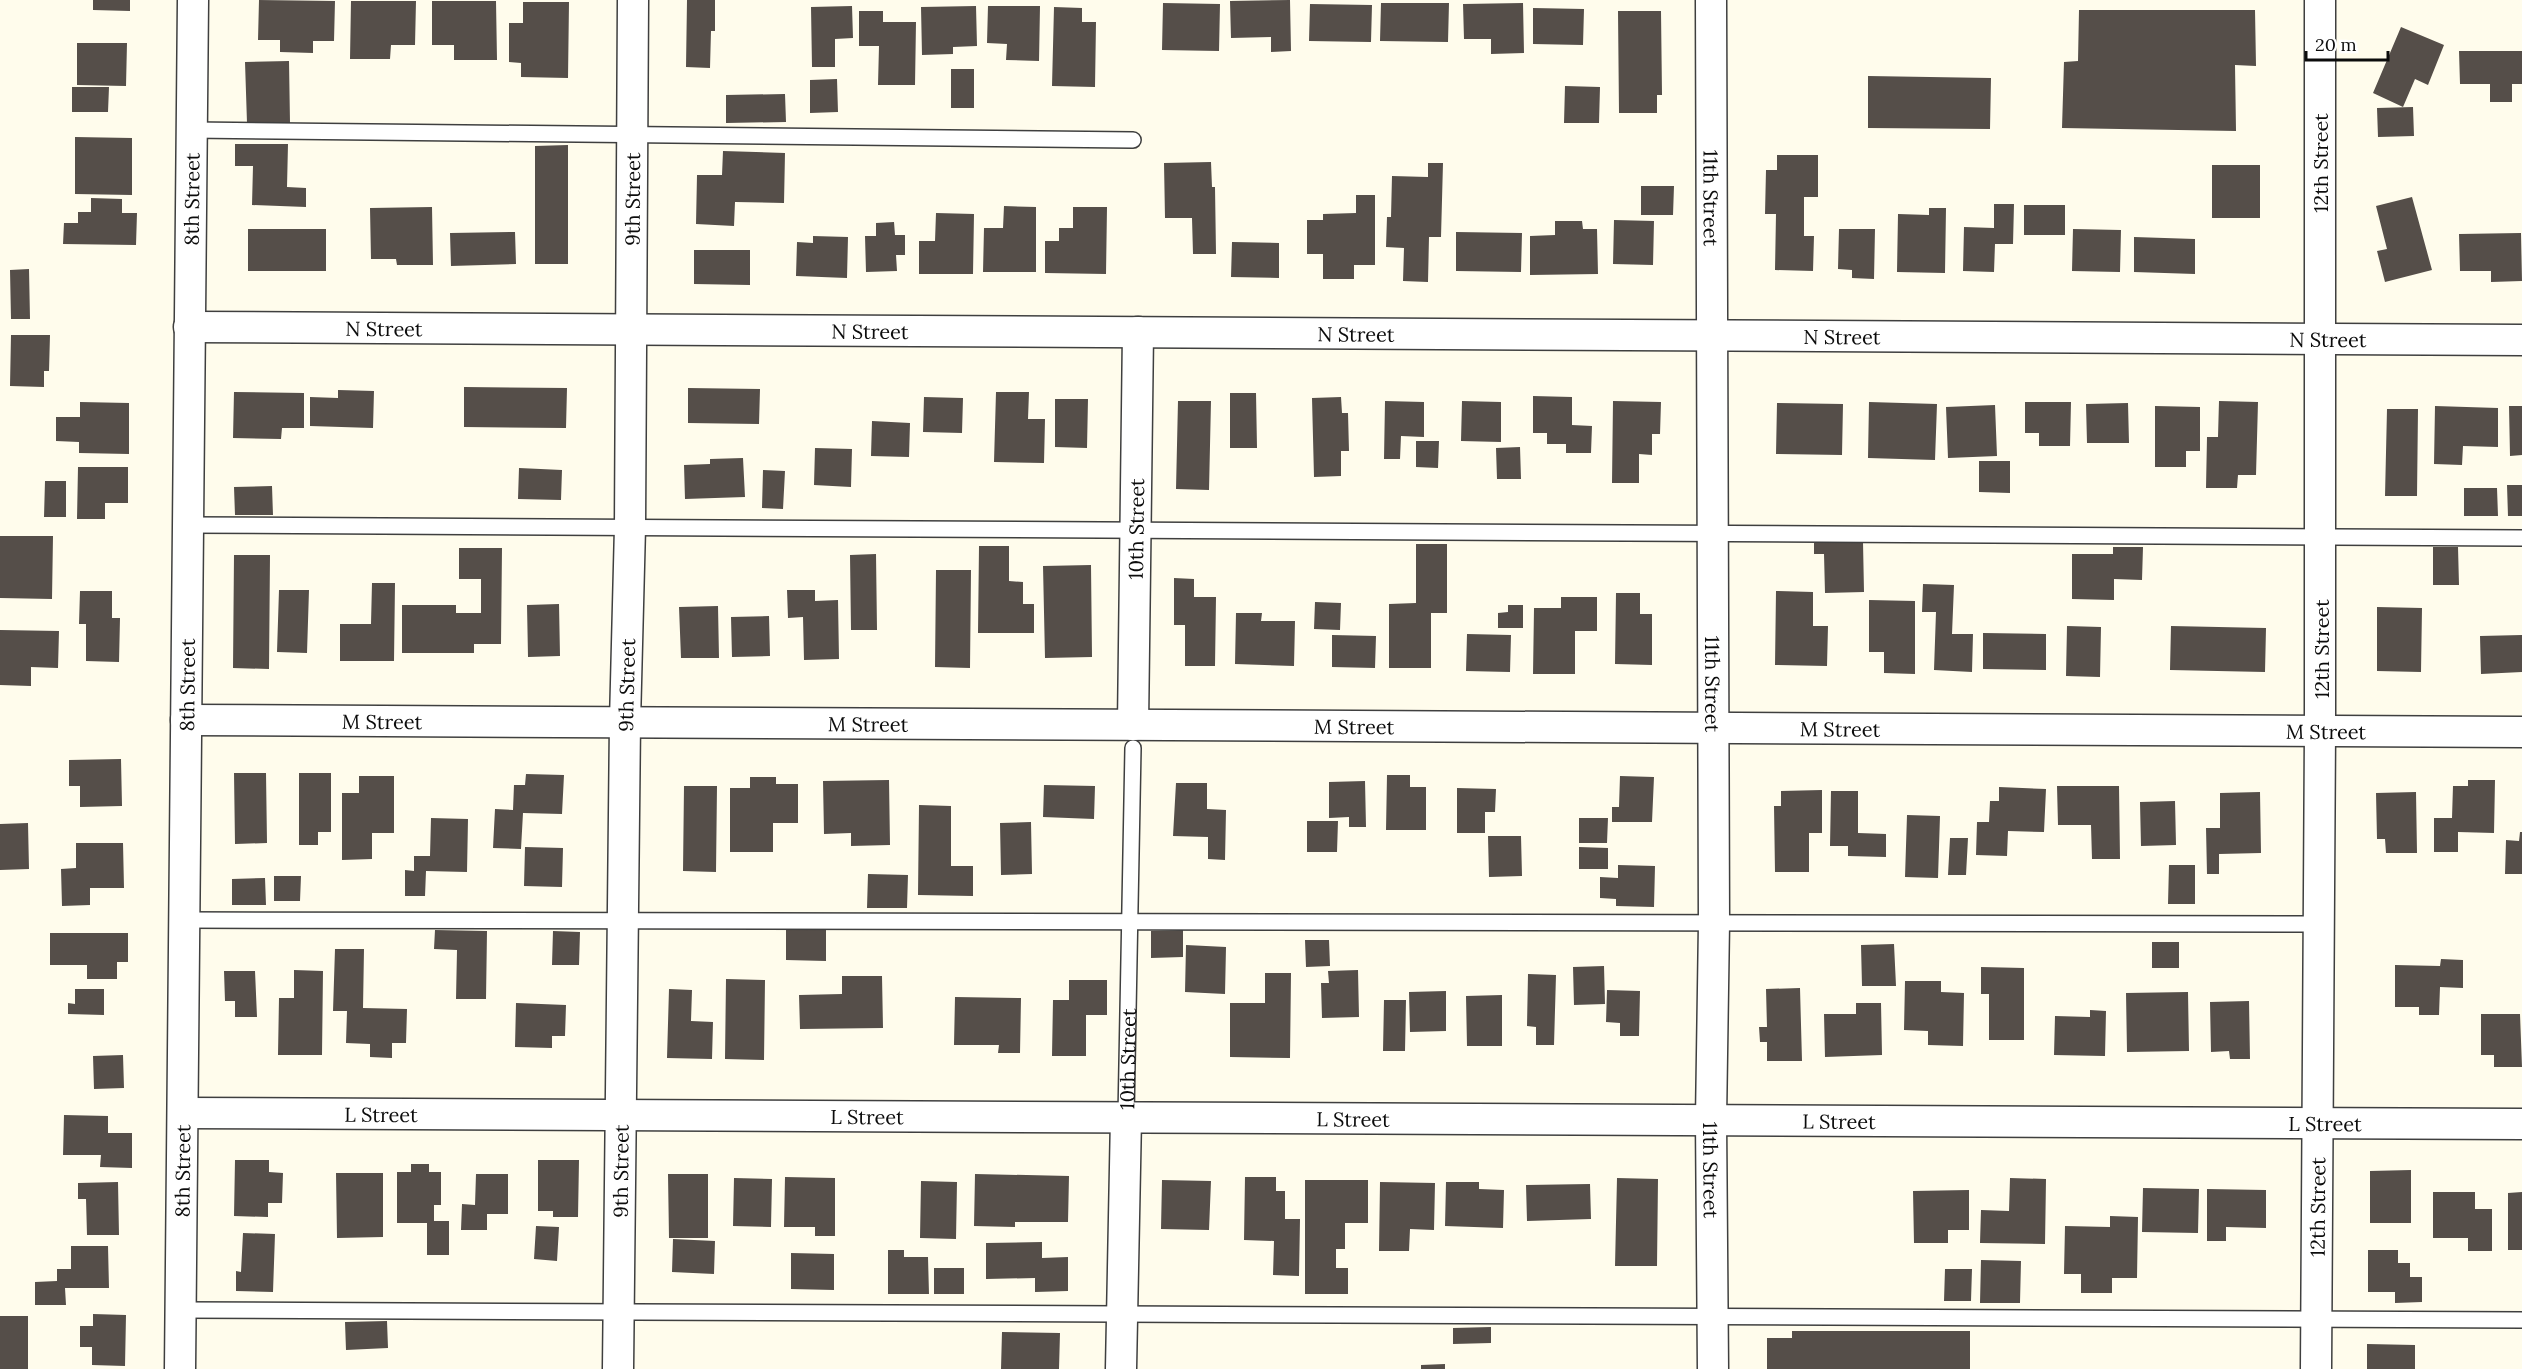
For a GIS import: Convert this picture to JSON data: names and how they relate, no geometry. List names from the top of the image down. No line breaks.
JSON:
{"streets":{"street":["12th Street","8th Street","9th Street","11th Street","N Street","10th Street","M Street","L Street"]},"crossings":[["12th Street","N Street"],["12th Street","M Street"],["12th Street","L Street"],["8th Street","N Street"],["8th Street","M Street"],["8th Street","L Street"],["9th Street","N Street"],["9th Street","M Street"],["9th Street","L Street"],["11th Street","N Street"],["11th Street","M Street"],["11th Street","L Street"],["N Street","10th Street"],["10th Street","M Street"],["10th Street","L Street"]],"scale_bar":"20 m"}
